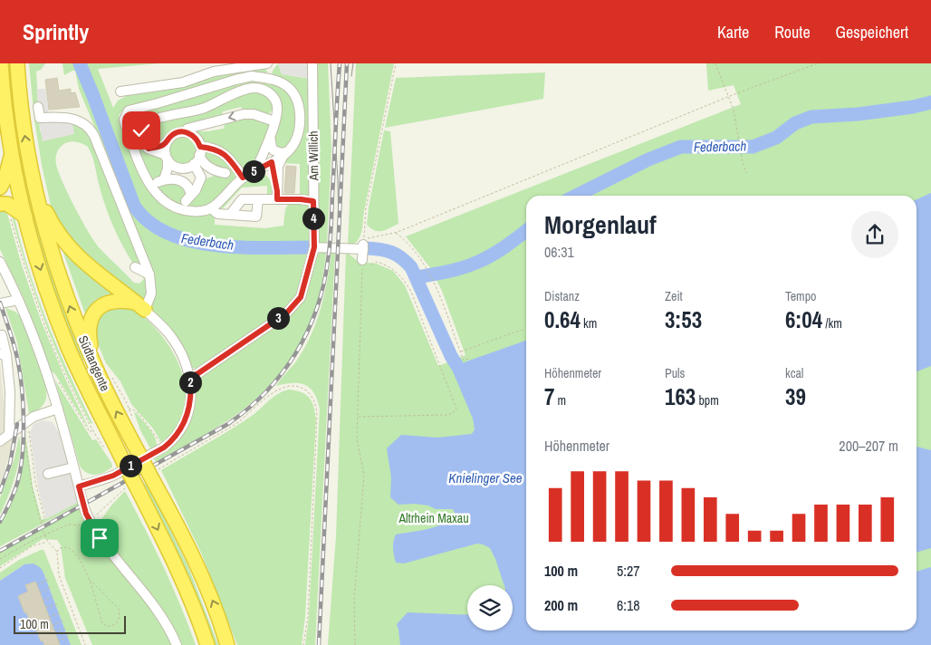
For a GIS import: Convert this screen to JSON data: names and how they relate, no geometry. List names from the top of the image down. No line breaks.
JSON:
{"streets":{"highway":["Südtangente"],"street":["Am Willich"]},"water":["Federbach","Knielinger See"],"parks":["Altrhein Maxau"],"scale_bar":"100 m","page":{"header":"Sprintly","nav":["Karte","Route","Gespeichert"],"pins":["5","4","3","2","1"],"heading":["Morgenlauf","06:31"],"stats":[["Distanz","0.64 km"],["Zeit","3:53"],["Tempo","6:04 /km"],["Höhenmeter","7 m"],["Puls","163 bpm"],["kcal","39"]],"chart":["Höhenmeter","200–207 m"],"list":[{"name":"100 m","note":"5:27"},{"name":"200 m","note":"6:18"}],"scale":"100 m"}}
